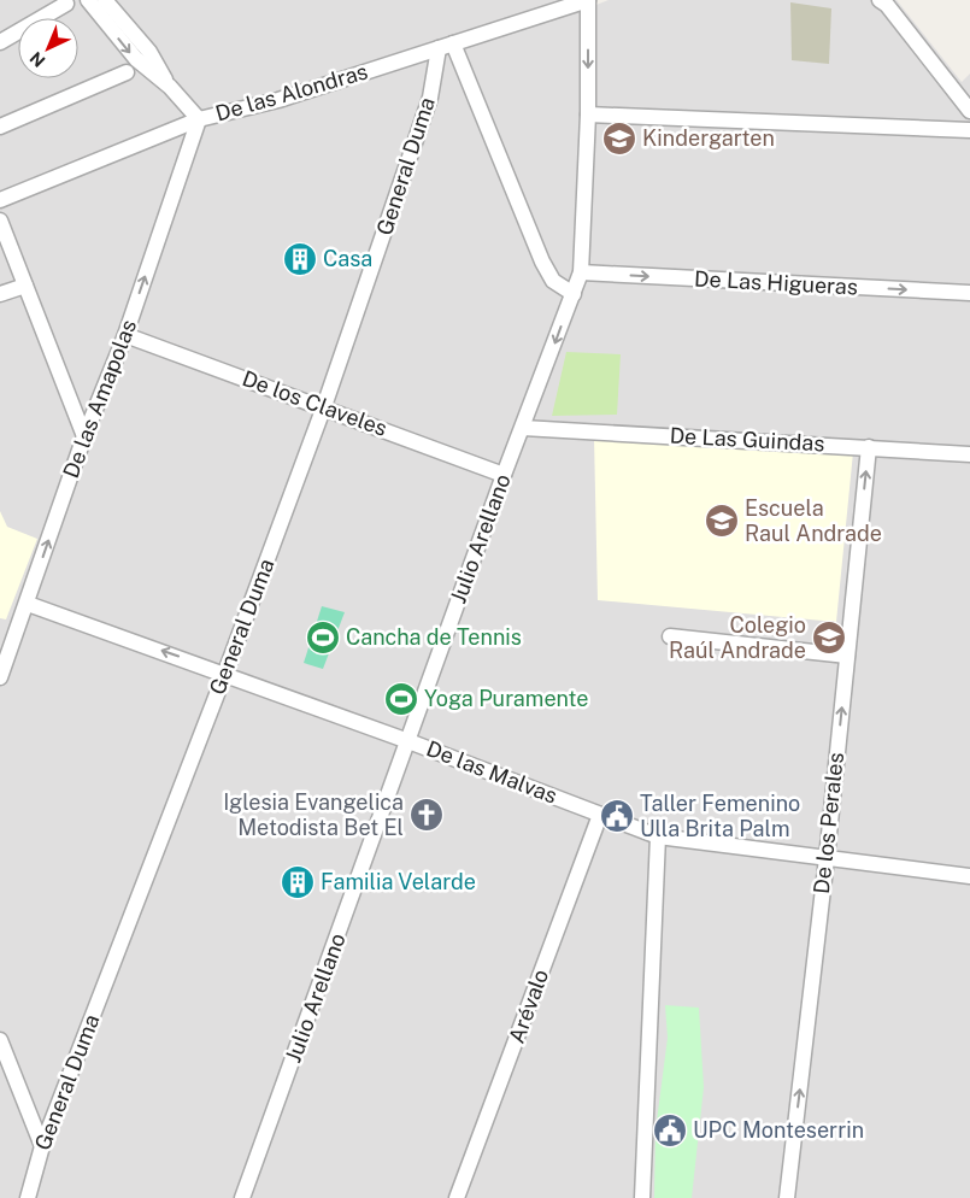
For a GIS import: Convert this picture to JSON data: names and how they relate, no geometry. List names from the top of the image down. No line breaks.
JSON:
{"streets":{"street":["De las Alondras","General Duma","De Las Higueras","De las Amapolas","De los Claveles","De Las Guindas","Julio Arellano","De las Malvas","De los Perales","Arévalo"]},"crossings":[["De las Alondras","General Duma"],["De las Alondras","De las Amapolas"],["De las Alondras","Julio Arellano"],["General Duma","De los Claveles"],["General Duma","De las Malvas"],["De Las Higueras","Julio Arellano"],["De las Amapolas","De los Claveles"],["De las Amapolas","De las Malvas"],["De los Claveles","Julio Arellano"],["De Las Guindas","Julio Arellano"],["De Las Guindas","De los Perales"],["Julio Arellano","De las Malvas"],["De las Malvas","De los Perales"],["De las Malvas","Arévalo"]],"one_way":["De Las Higueras","De las Amapolas","De los Perales"],"places":{"school or university":["Kindergarten","Escuela Raul Andrade","Colegio Raúl Andrade"],"building":["Casa","Familia Velarde"],"sports":["Cancha de Tennis","Yoga Puramente"],"church":["Iglesia Evangelica Metodista Bet El"],"public building":["Taller Femenino Ulla Brita Palm","UPC Monteserrin"]},"north":"bottom left"}
